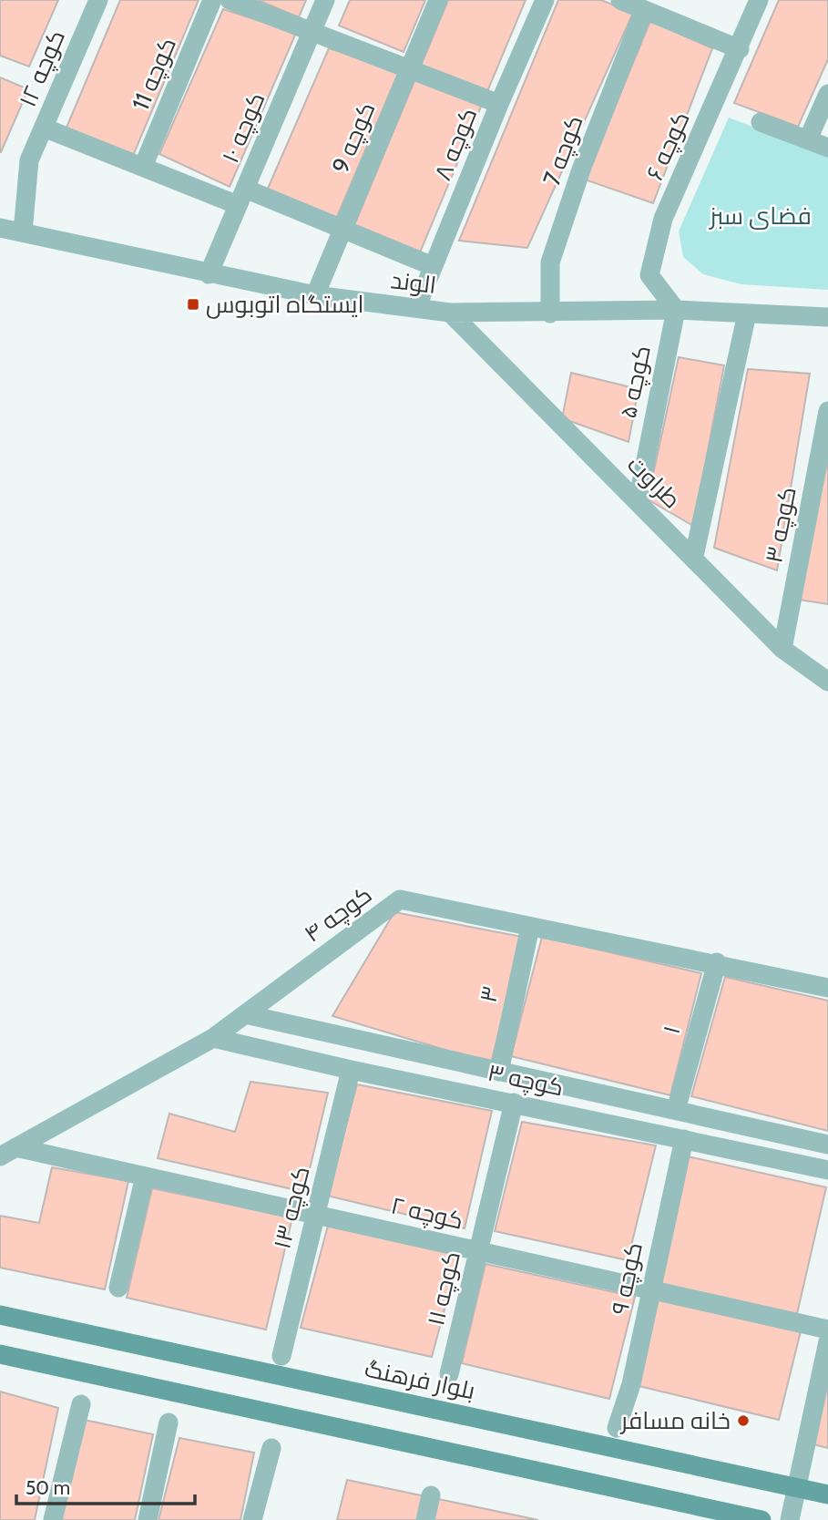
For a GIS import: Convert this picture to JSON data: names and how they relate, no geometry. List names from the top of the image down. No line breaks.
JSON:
{"streets":{"main road":["بلوار فرهنگ"],"street":["کوچه ۱۲","کوچه 11","کوچه ۱۰","کوچه 9","کوچه ۸","کوچه ۶","کوچه 7","الوند","کوچه ۵","طراوت","کوچه ۳","کوچه ۴","۳","۱","کوچه ۱۳","کوچه ۲","کوچه ۹","کوچه ۱۱"]},"crossings":[["کوچه ۱۲","الوند"],["کوچه ۱۰","الوند"],["کوچه 9","الوند"],["کوچه ۸","الوند"],["کوچه ۶","الوند"],["کوچه ۶","کوچه ۵"],["کوچه 7","الوند"],["الوند","کوچه ۵"],["الوند","طراوت"],["کوچه ۵","طراوت"],["طراوت","کوچه ۳"],["کوچه ۳","کوچه ۴"],["کوچه ۳","۳"],["کوچه ۳","۱"],["کوچه ۳","کوچه ۱۳"],["کوچه ۳","کوچه ۹"],["کوچه ۳","کوچه ۱۱"],["کوچه ۴","۳"],["کوچه ۴","۱"],["کوچه ۴","کوچه ۲"],["کوچه ۱۳","کوچه ۲"],["کوچه ۲","کوچه ۹"],["کوچه ۲","کوچه ۱۱"]],"parks":["فضای سبز"],"places":{"transit":["ایستگاه اتوبوس"],"other":["خانه مسافر"]},"scale_bar":"50 m"}
